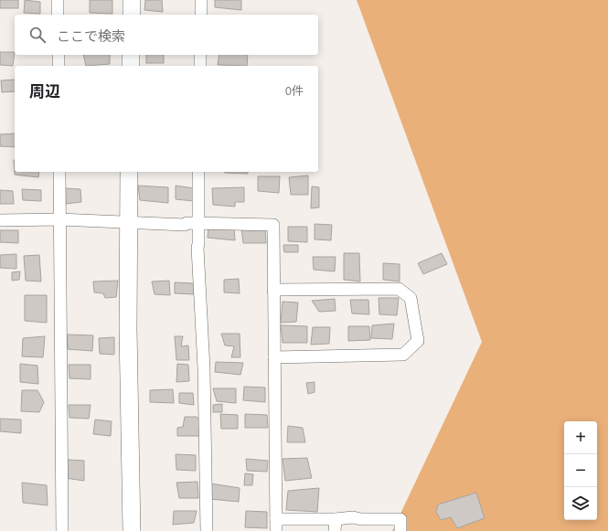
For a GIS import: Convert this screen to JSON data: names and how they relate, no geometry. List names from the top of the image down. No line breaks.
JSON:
{"page":{"search":"ここで検索","heading":["周辺","0件"],"map_buttons":["+","−"]}}
